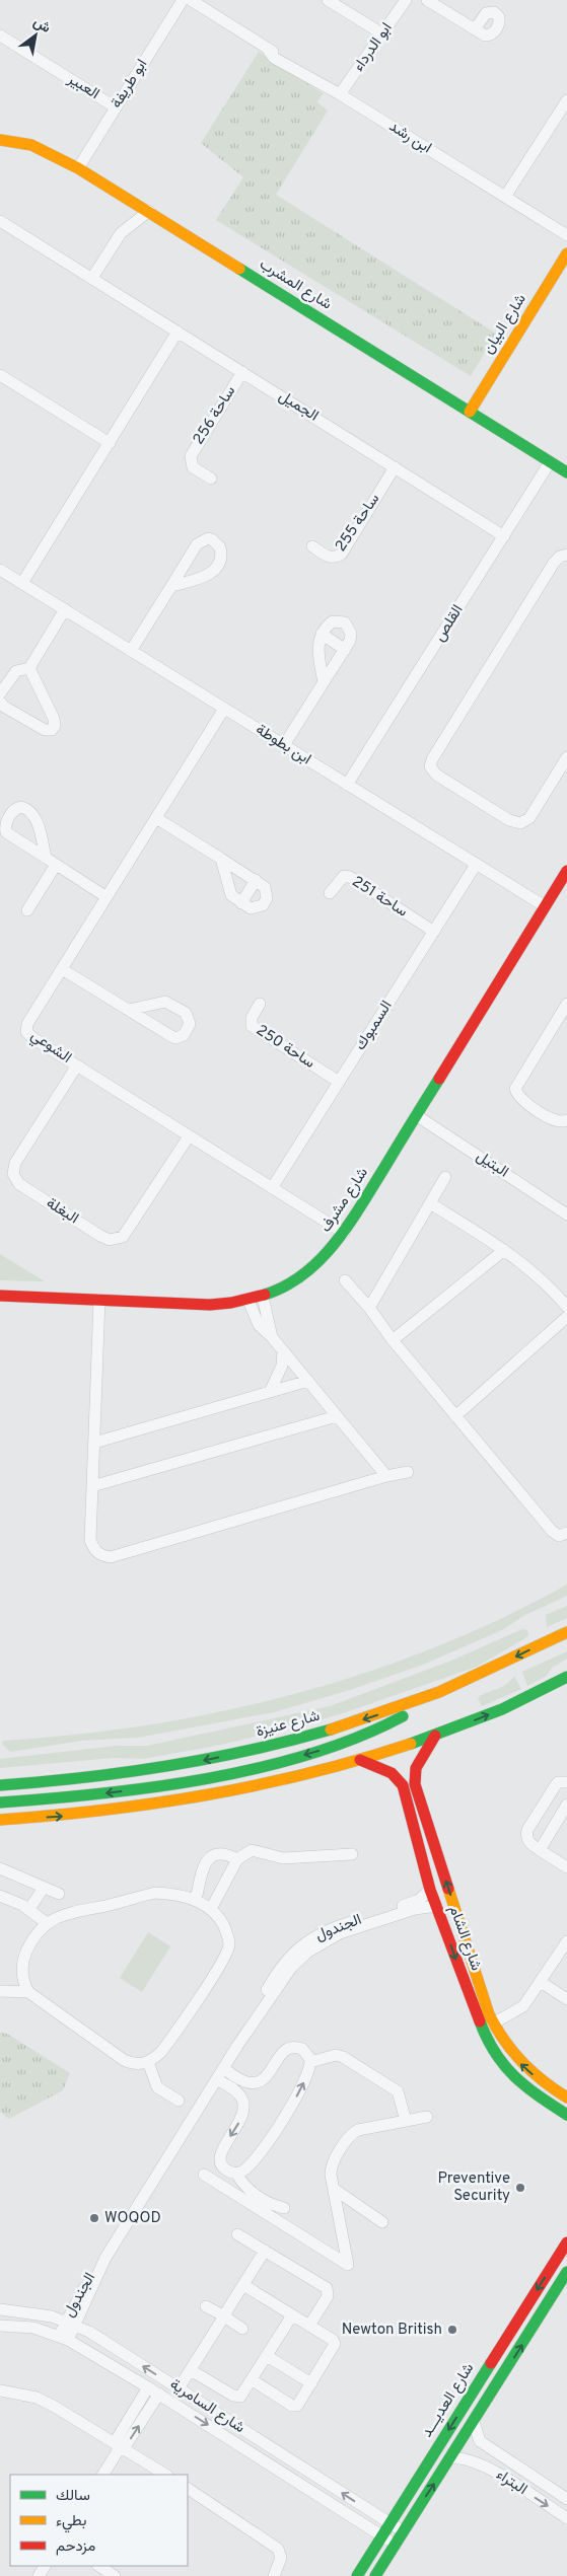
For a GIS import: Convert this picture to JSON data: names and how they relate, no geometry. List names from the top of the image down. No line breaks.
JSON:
{"streets":{"main road":["شارع المشرب","شارع البيان","شارع مشرف","شارع عنيزة","شارع الشام","شارع العديـــد"],"street":["ابو الدرداء","ابو طريفة","العبير","ابن رشد","الجميل","ساحة 256","ساحة 255","القلص","ابن بطوطة","ساحة 251","السمبوك","الشوعي","ساحة 250","البتيل","البغلة","الجندول","شارع السامرية","البتراء"]},"crossings":[["ابو الدرداء","ابن رشد"],["ابو طريفة","العبير"],["ابو طريفة","شارع المشرب"],["شارع المشرب","شارع البيان"],["شارع المشرب","القلص"],["الجميل","ساحة 256"],["الجميل","ساحة 255"],["الجميل","القلص"],["القلص","ابن بطوطة"],["ابن بطوطة","السمبوك"],["ابن بطوطة","الشوعي"],["ابن بطوطة","شارع مشرف"],["ساحة 251","السمبوك"],["السمبوك","الشوعي"],["السمبوك","ساحة 250"],["الشوعي","شارع مشرف"],["الشوعي","البغلة"],["البتيل","شارع مشرف"],["الجندول","شارع الشام"],["الجندول","شارع السامرية"],["شارع العديـــد","شارع السامرية"]],"places":["Preventive Security","WOQOD","Newton British"],"legend":["سالك","بطيء","مزدحم"],"north":"top right"}
